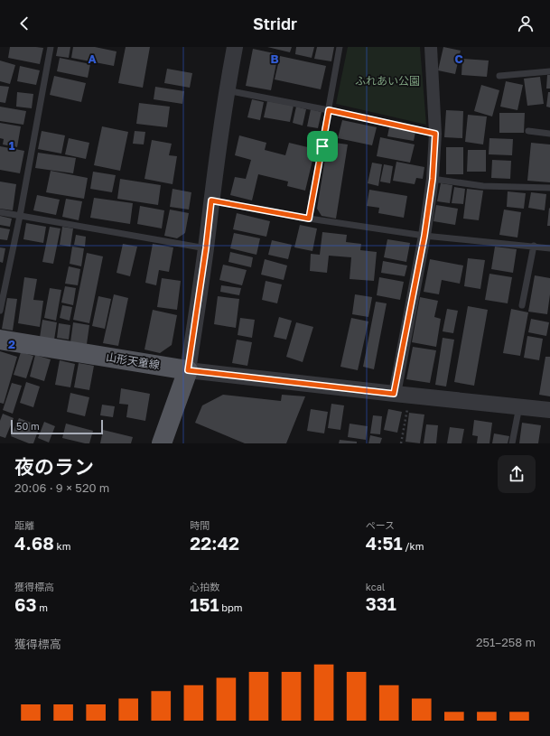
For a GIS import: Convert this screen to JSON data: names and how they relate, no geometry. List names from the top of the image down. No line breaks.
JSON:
{"streets":{"main road":["山形天童線"]},"parks":["ふれあい公園"],"scale_bar":"50 m","page":{"header":"Stridr","scale":"50 m","heading":["夜のラン","20:06 · 9 × 520 m"],"stats":[["距離","4.68 km"],["時間","22:42"],["ペース","4:51 /km"],["獲得標高","63 m"],["心拍数","151 bpm"],["kcal","331"]],"chart":["獲得標高","251–258 m"]},"grid":{"columns":["A","B","C"],"rows":["1","2"]}}
